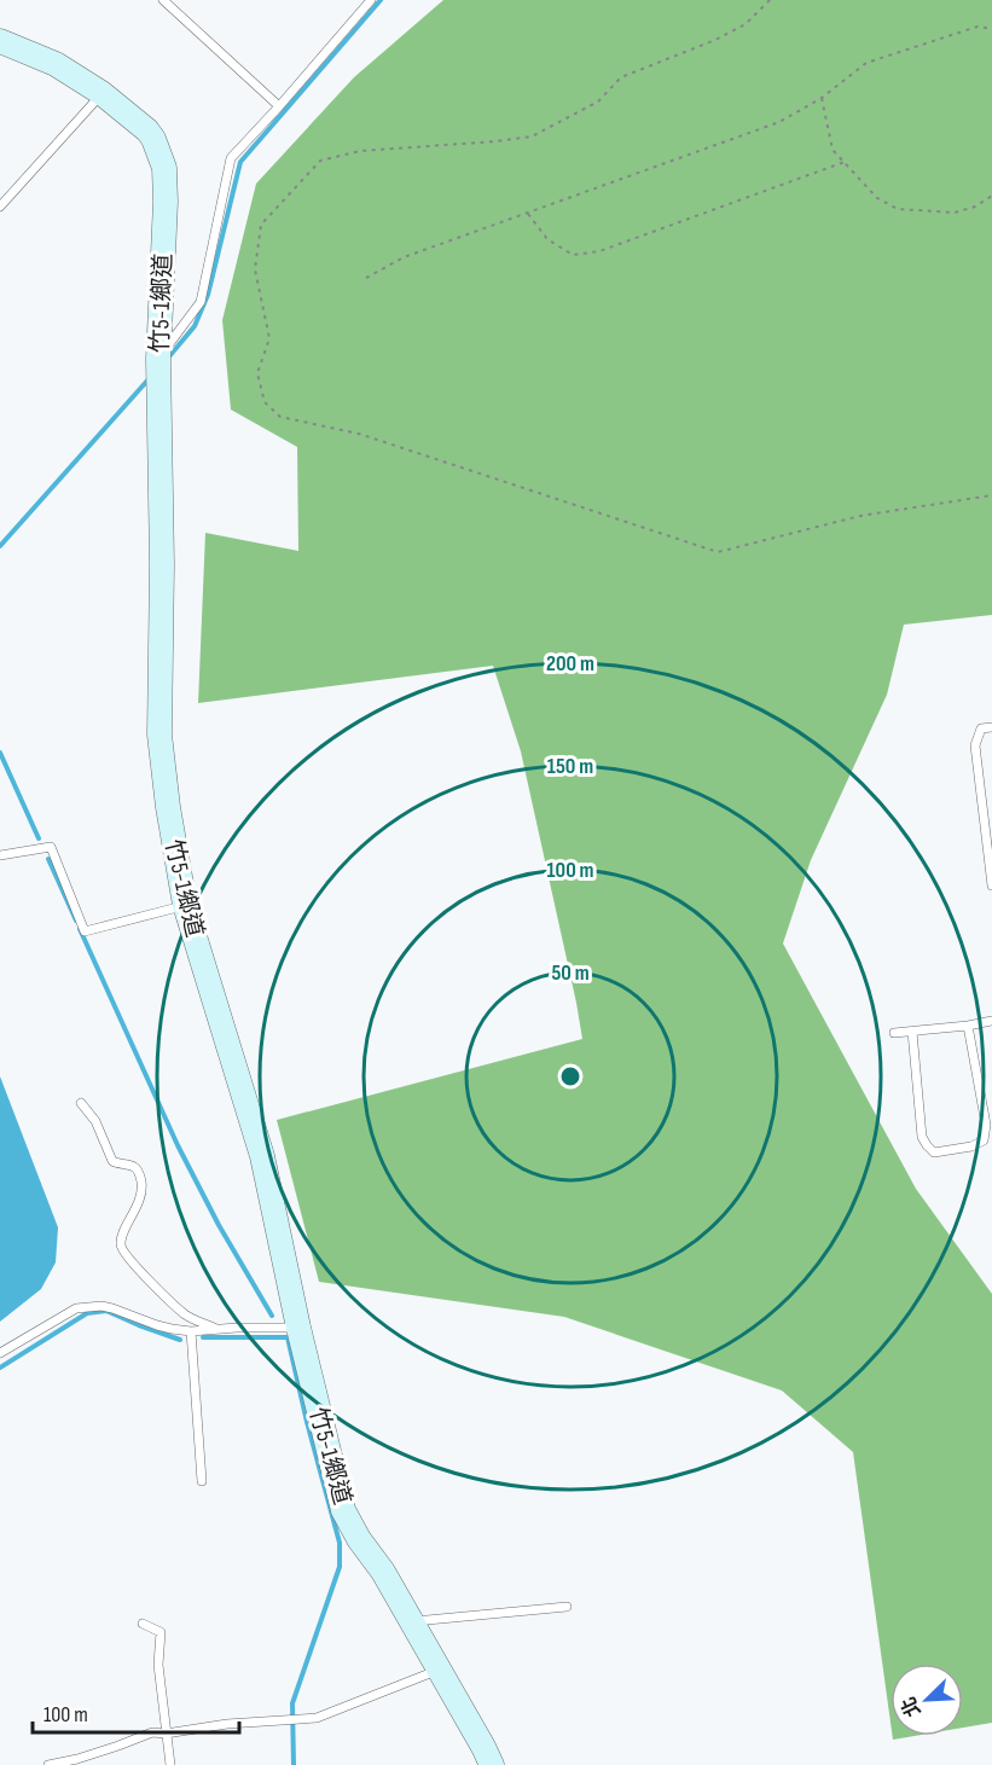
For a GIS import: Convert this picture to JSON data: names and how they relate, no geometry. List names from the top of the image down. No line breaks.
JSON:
{"streets":{"street":["竹5-1鄉道"]},"scale_bar":"100 m","north":"bottom left","rings":["200 m","150 m","100 m","50 m"]}
